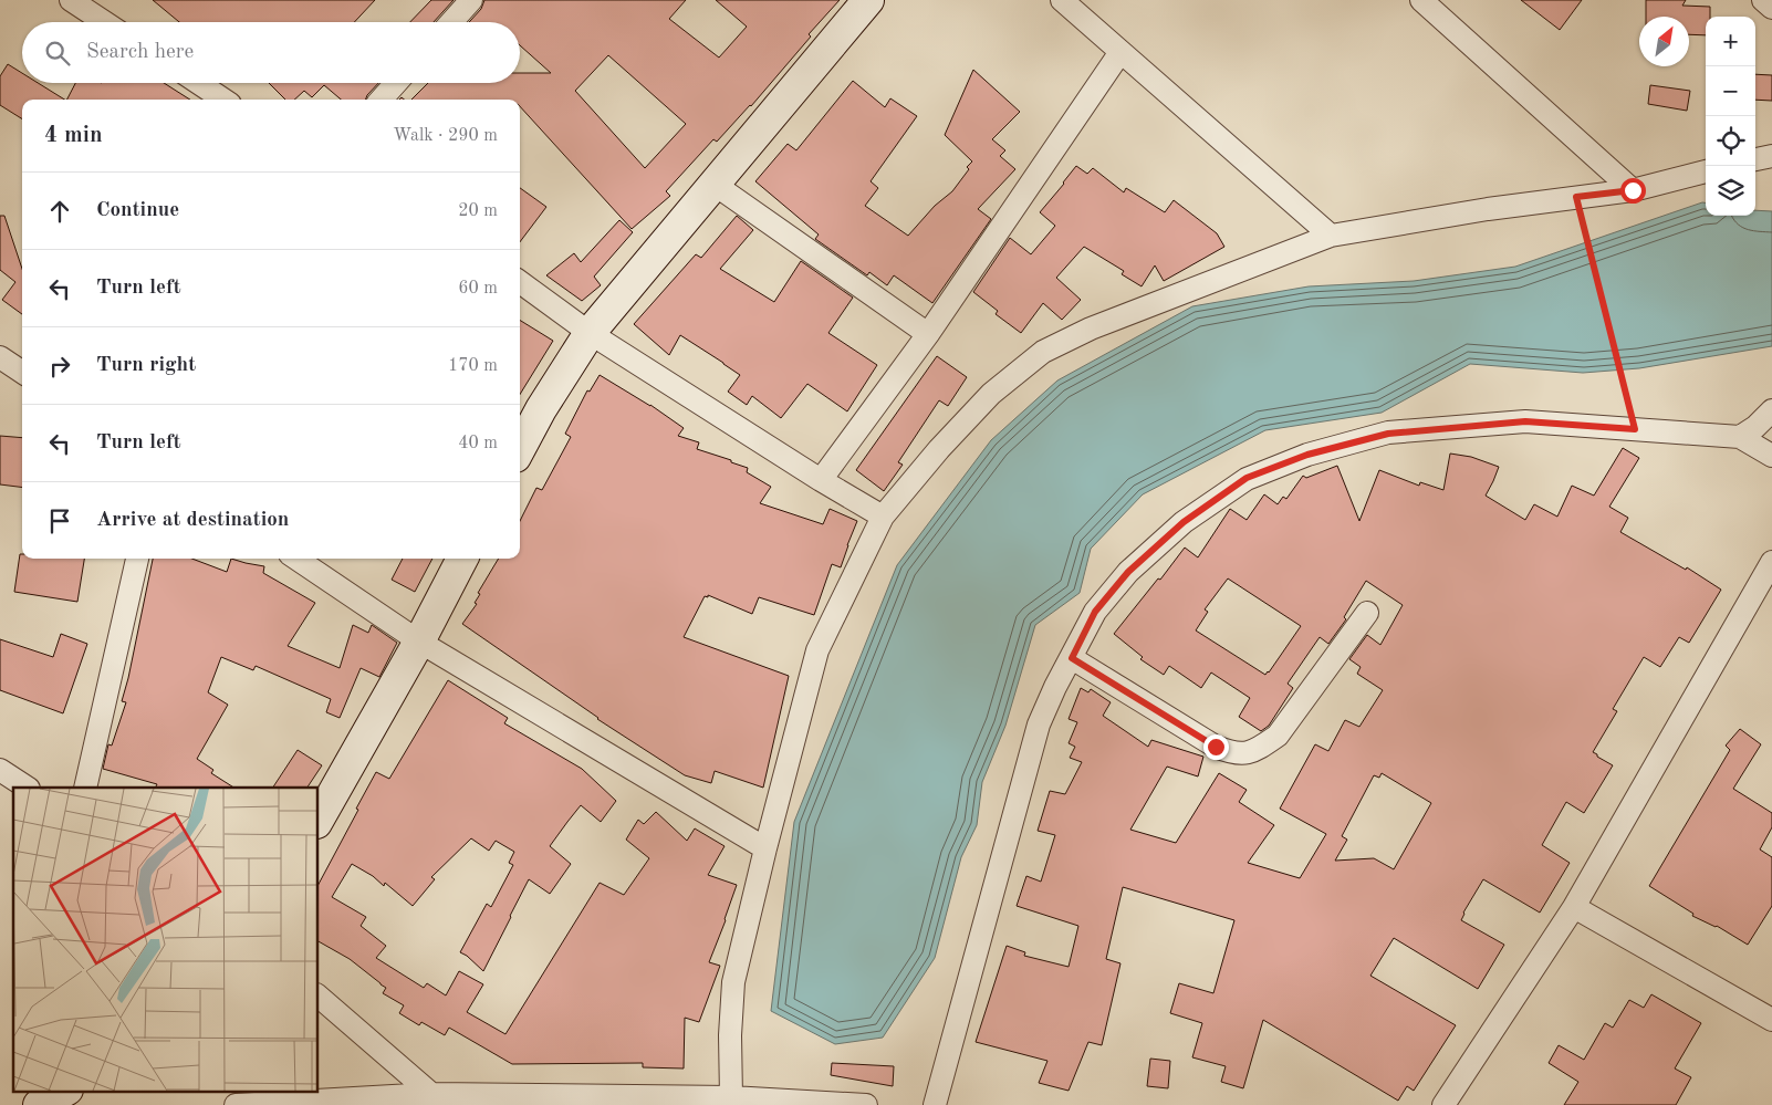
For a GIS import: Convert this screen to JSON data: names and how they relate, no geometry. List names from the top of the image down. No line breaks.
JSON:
{"north":"top right","page":{"map_buttons":["+","−"],"search":"Search here","heading":["4 min","Walk · 290 m"],"list":[["Continue","20 m"],["Turn left","60 m"],["Turn right","170 m"],["Turn left","40 m"],"Arrive at destination"]}}
